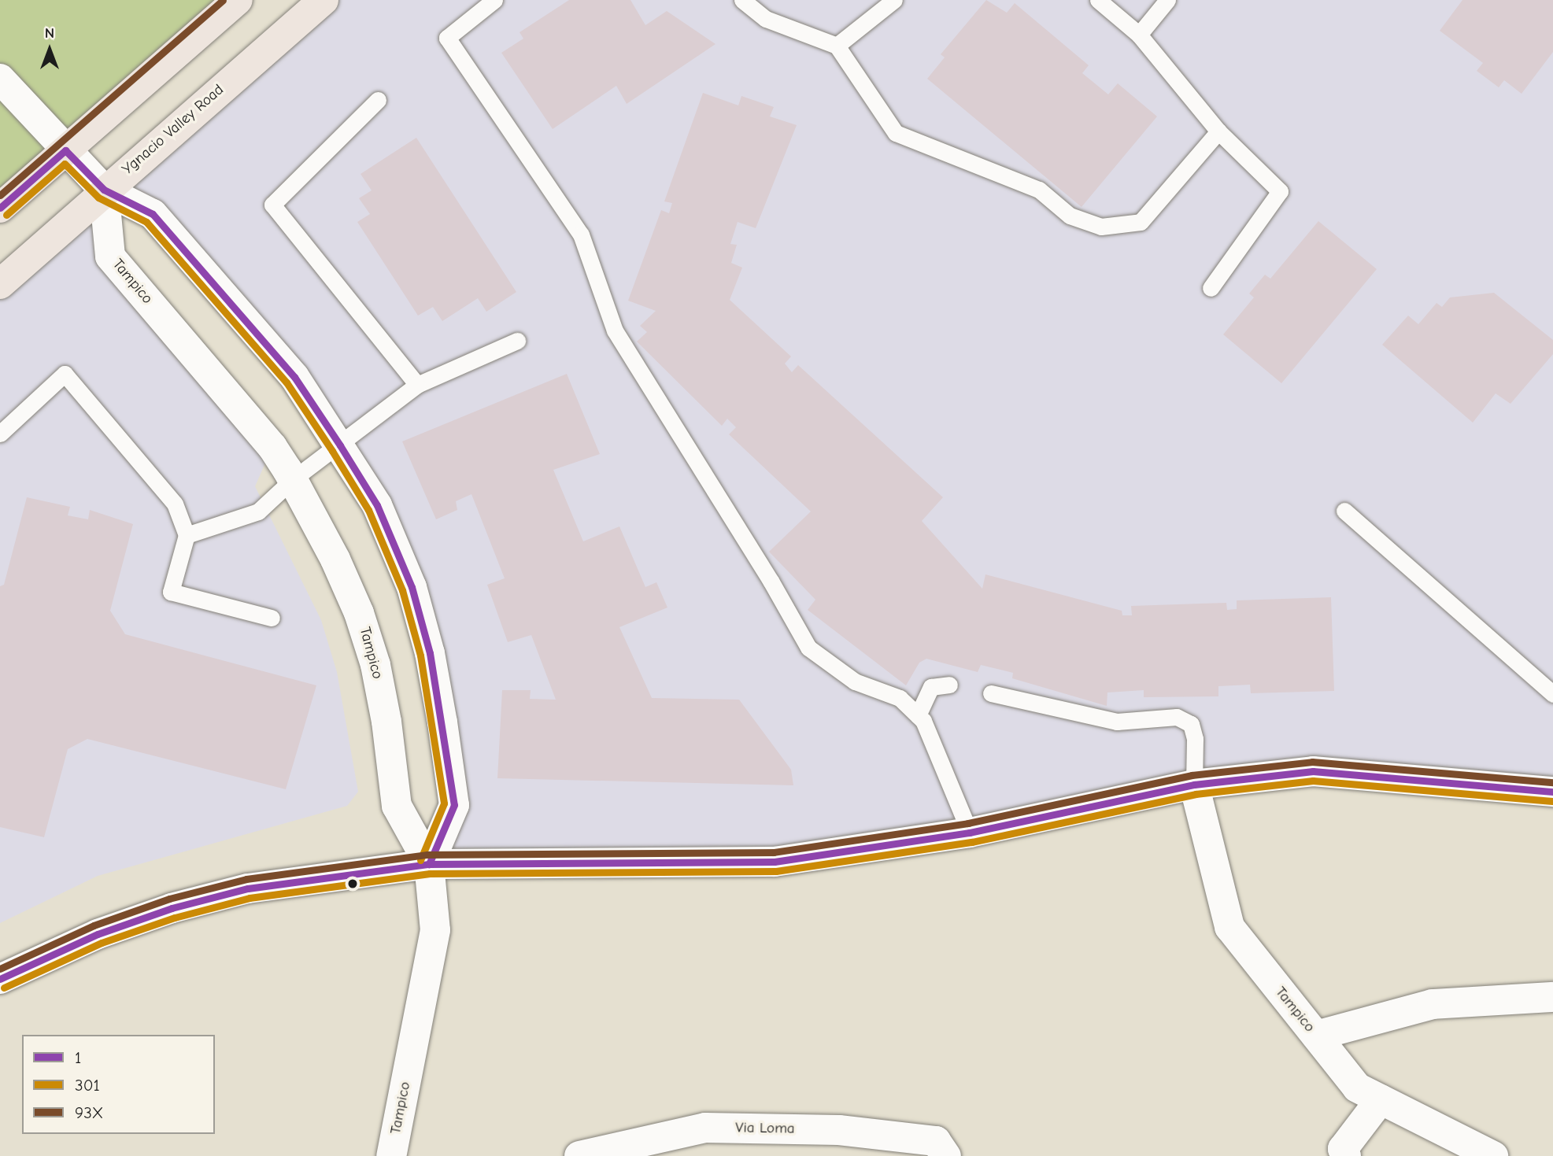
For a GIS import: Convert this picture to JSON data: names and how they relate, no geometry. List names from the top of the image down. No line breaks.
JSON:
{"streets":{"highway":["Ygnacio Valley Road"],"street":["Tampico","Via Loma"]},"crossings":[["Ygnacio Valley Road","Tampico"]],"lines":["transit line 93X","transit line 1","transit line 301"],"legend":["1","301","93X"],"north":"top"}
